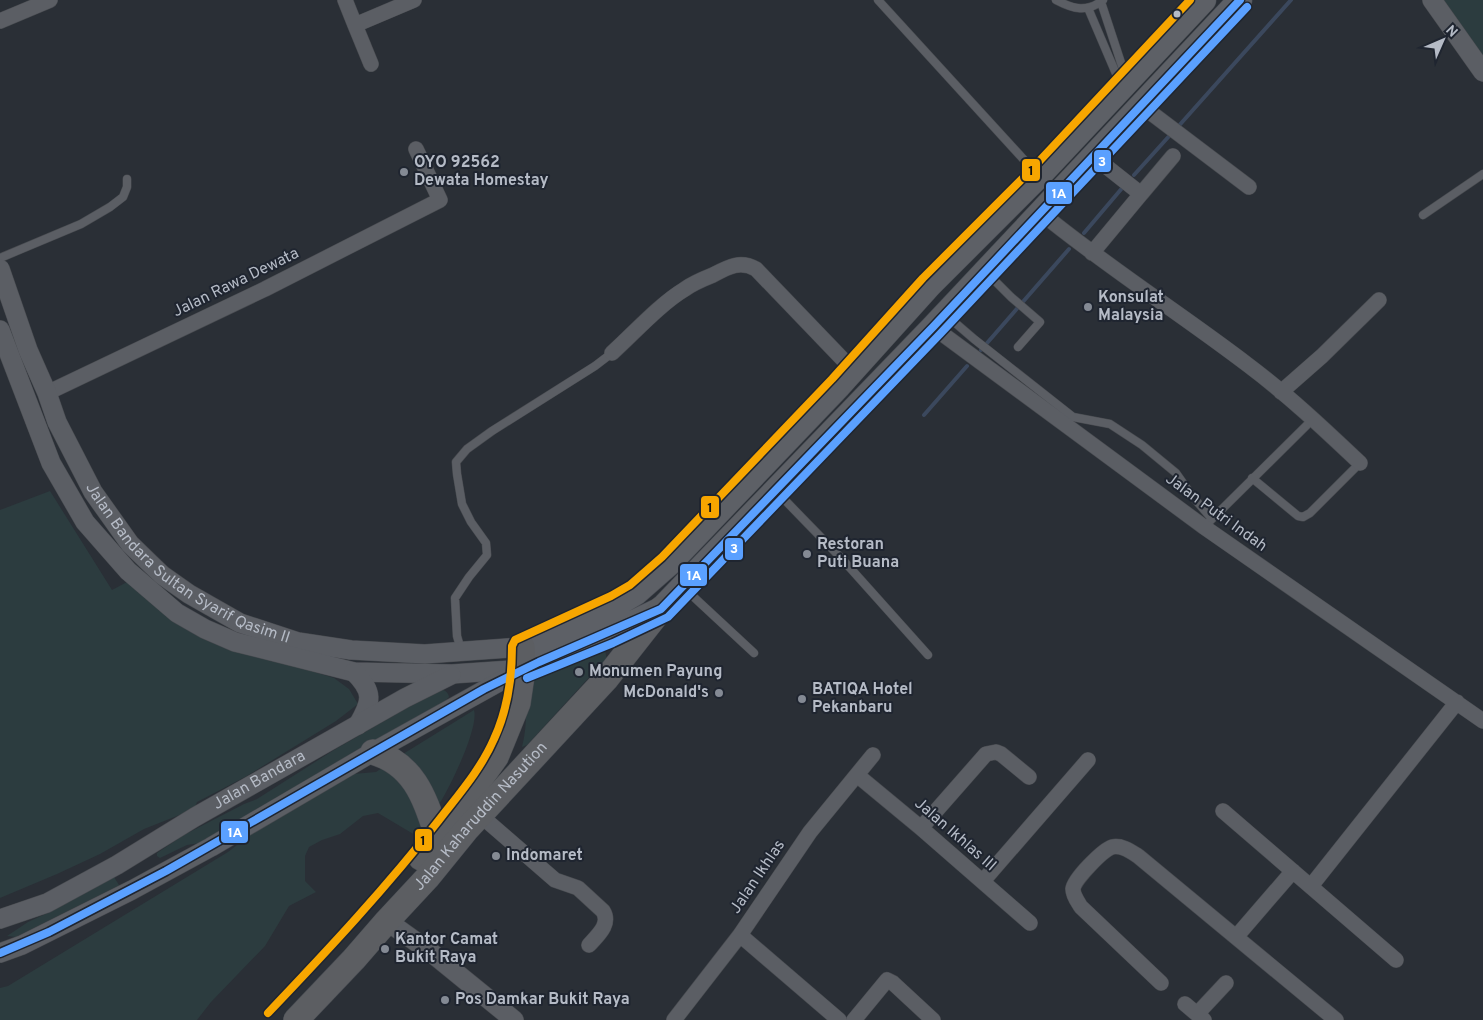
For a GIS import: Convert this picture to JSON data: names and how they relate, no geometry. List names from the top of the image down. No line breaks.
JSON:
{"streets":{"highway":["Jalan Kaharuddin Nasution"],"street":["Jalan Rawa Dewata","Jalan Putri Indah","Jalan Bandara Sultan Syarif Qasim II","Jalan Bandara","Jalan Ikhlas III","Jalan Ikhlas"]},"crossings":[["Jalan Rawa Dewata","Jalan Bandara Sultan Syarif Qasim II"],["Jalan Bandara Sultan Syarif Qasim II","Jalan Bandara"],["Jalan Bandara Sultan Syarif Qasim II","Jalan Kaharuddin Nasution"],["Jalan Bandara","Jalan Kaharuddin Nasution"],["Jalan Ikhlas III","Jalan Ikhlas"]],"places":["OYO 92562 Dewata Homestay","Konsulat Malaysia","Restoran Puti Buana","Monumen Payung","McDonald's","BATIQA Hotel Pekanbaru","Indomaret","Kantor Camat Bukit Raya","Pos Damkar Bukit Raya"],"lines":["transit line 1A","transit line 1","transit line 3"],"north":"top right"}
